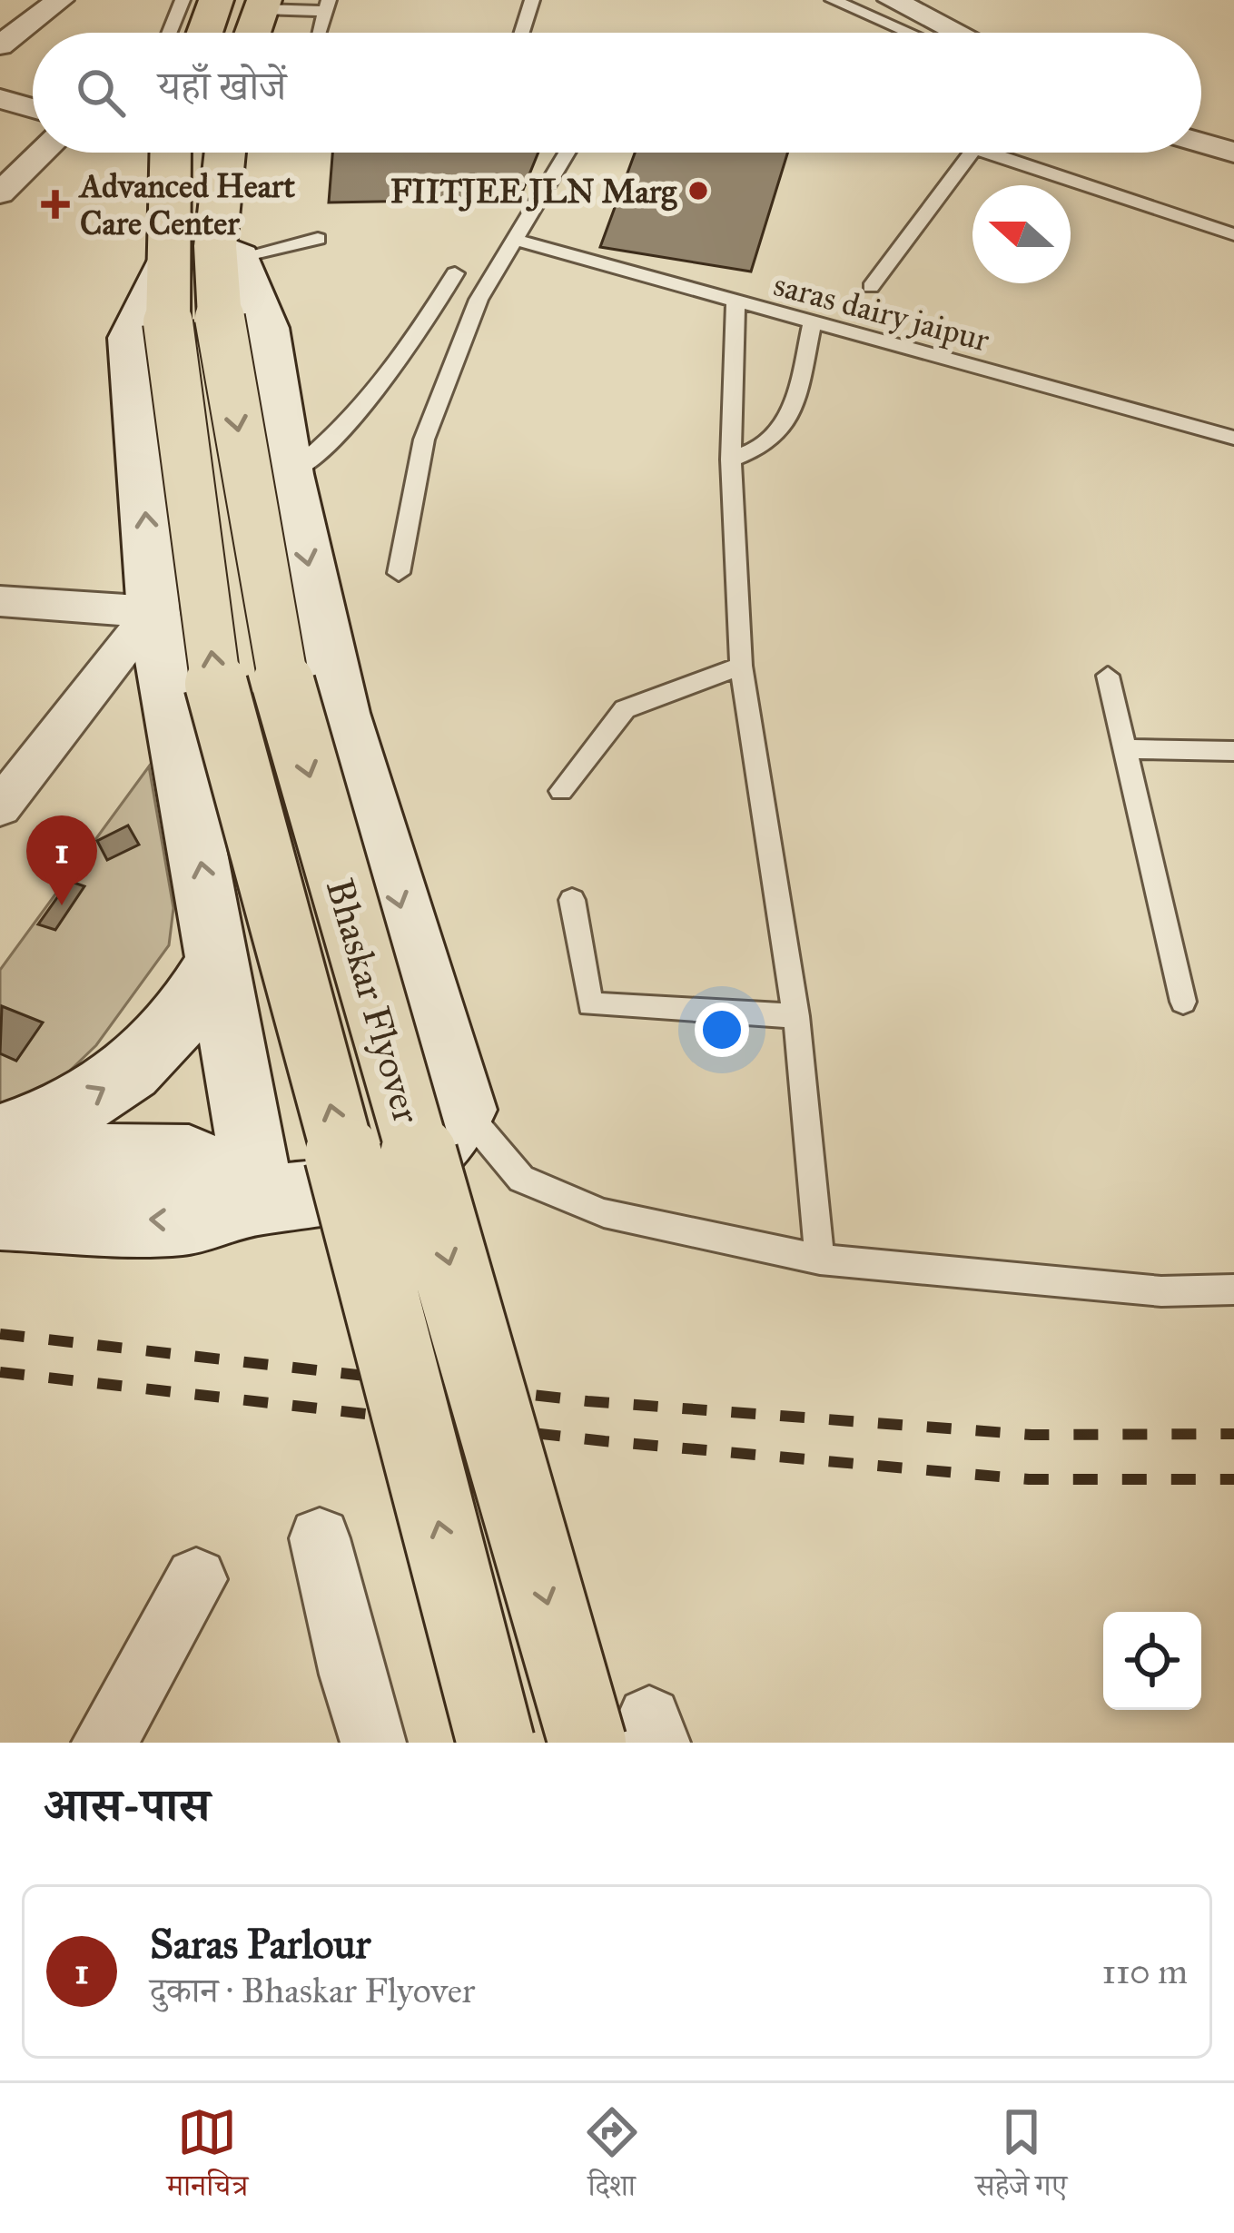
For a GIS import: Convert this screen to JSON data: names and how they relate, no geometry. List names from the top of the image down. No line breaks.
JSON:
{"streets":{"main road":["Bhaskar Flyover"],"lane":["saras dairy jaipur"]},"places":{"other":["FIITJEE JLN Marg"],"health":["Advanced Heart Care Center"]},"north":"left","page":{"search":"यहाँ खोजें","pins":"1","heading":"आस-पास","list":[{"mark":"1","name":"Saras Parlour","note":"दुकान · Bhaskar Flyover","value":"110 m"}],"nav":["मानचित्र","दिशा","सहेजे गए"]}}
